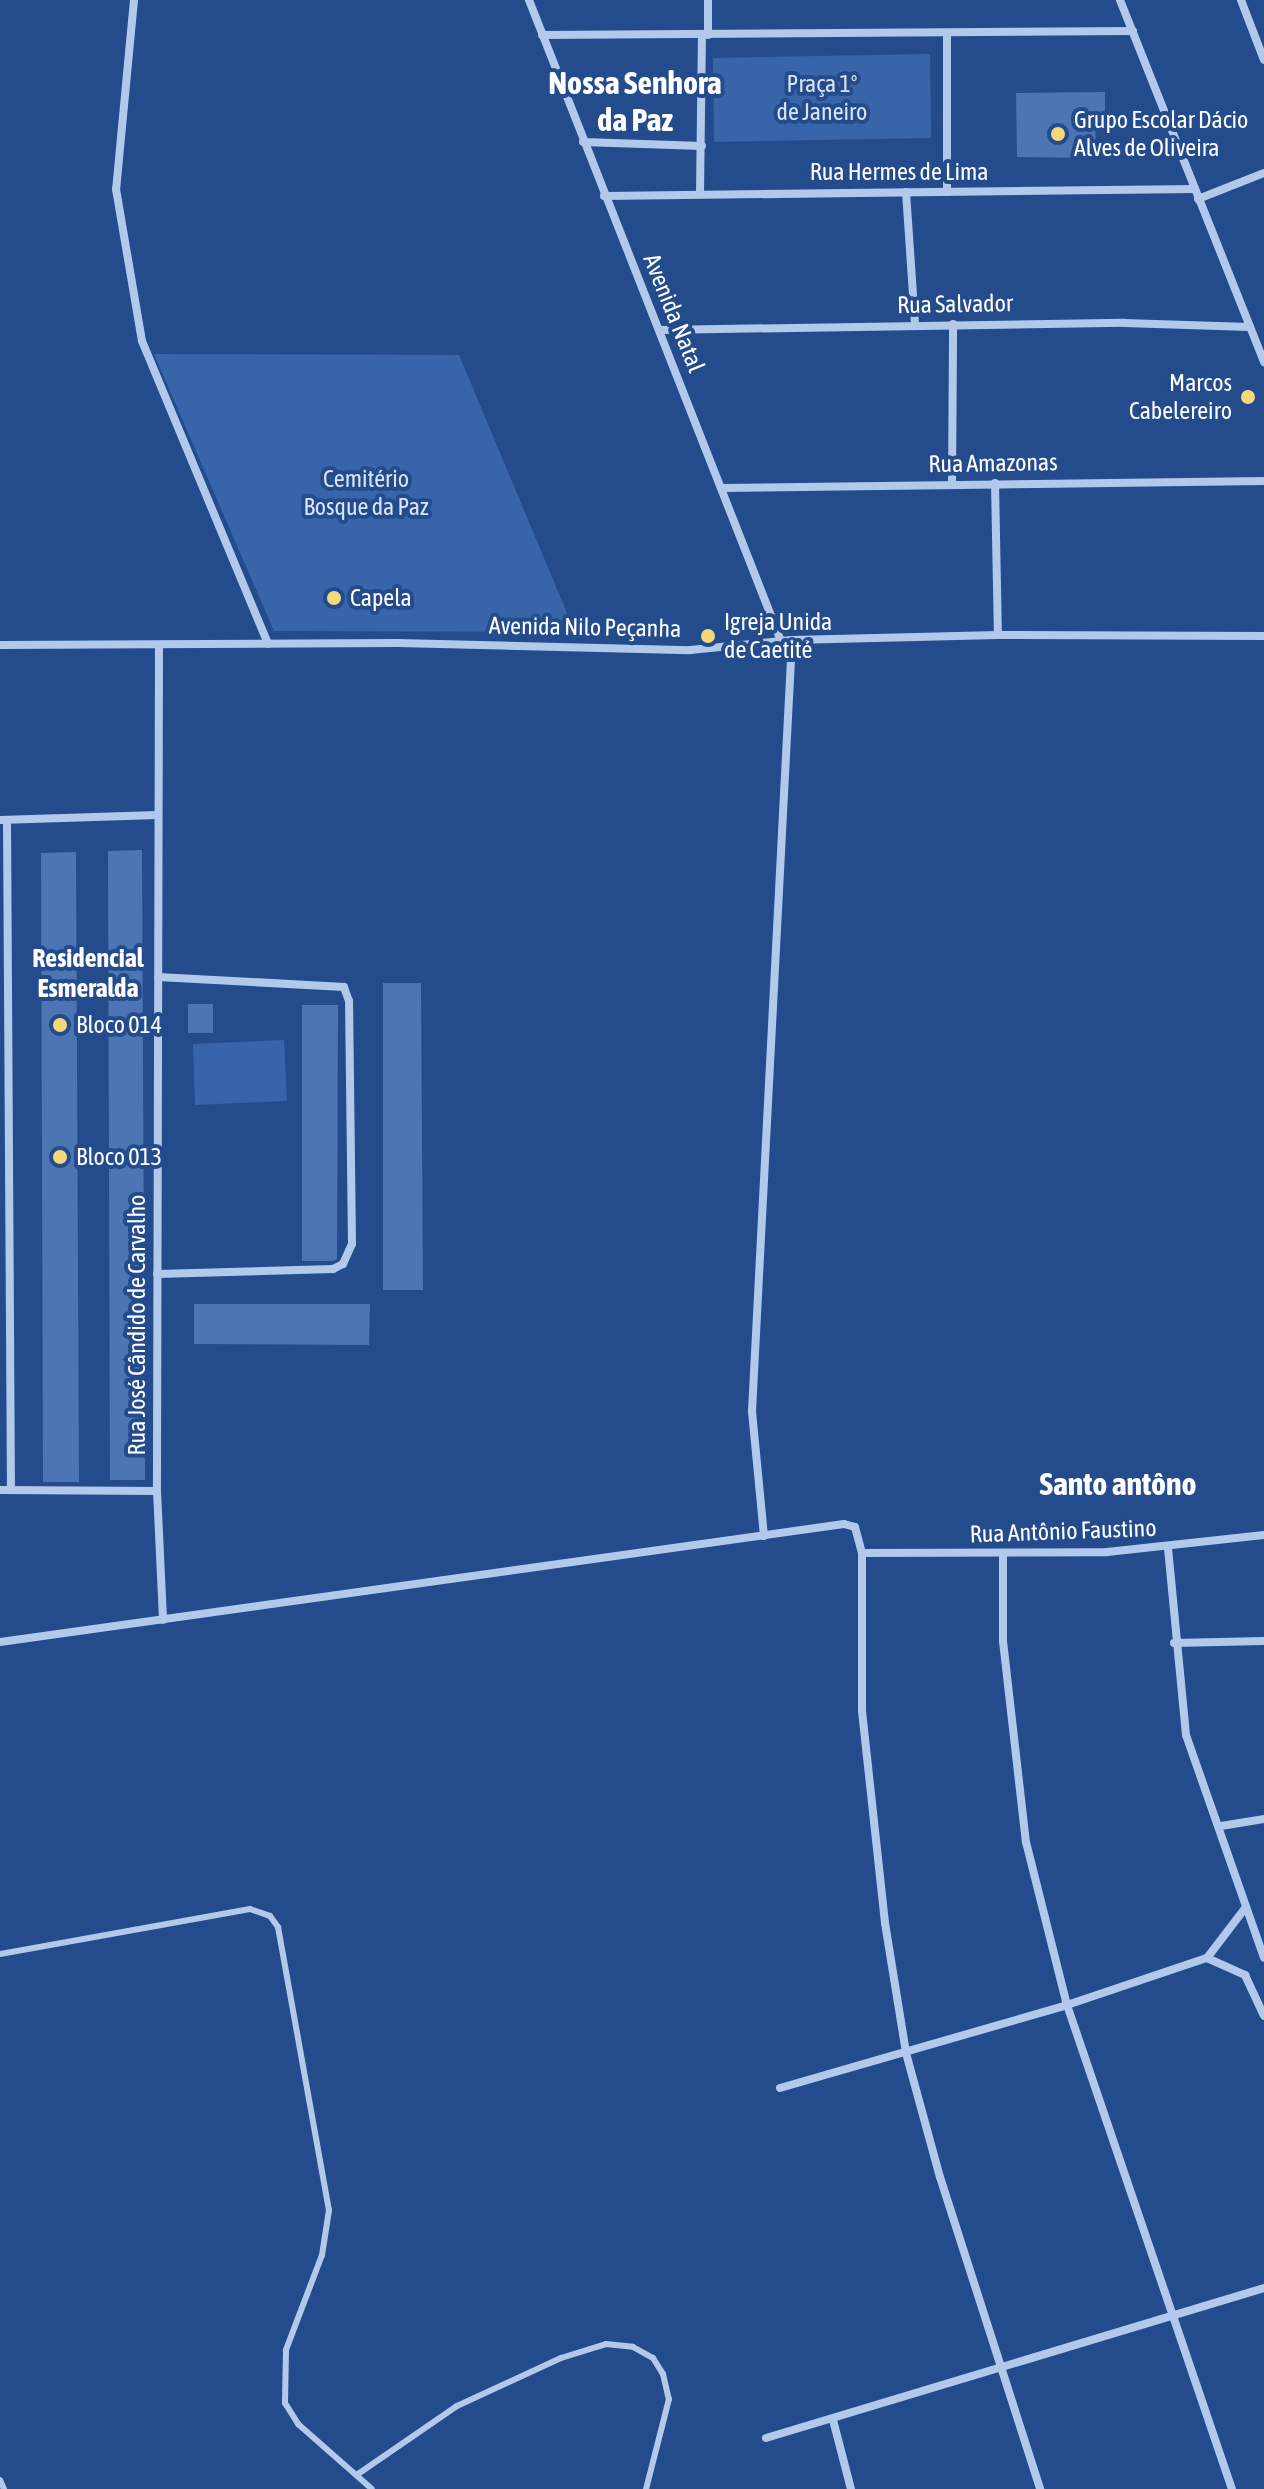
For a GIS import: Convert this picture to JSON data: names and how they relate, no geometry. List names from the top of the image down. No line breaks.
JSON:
{"streets":{"street":["Rua Hermes de Lima","Rua Salvador","Avenida Natal","Rua Amazonas","Avenida Nilo Peçanha","Rua José Cândido de Carvalho","Rua Antônio Faustino"]},"crossings":[["Rua Hermes de Lima","Avenida Natal"],["Rua Salvador","Avenida Natal"],["Avenida Natal","Rua Amazonas"],["Avenida Natal","Avenida Nilo Peçanha"],["Avenida Nilo Peçanha","Rua José Cândido de Carvalho"]],"districts":["Nossa Senhora da Paz","Residencial Esmeralda","Santo antôno"],"parks":["Praça 1° de Janeiro","Cemitério Bosque da Paz"],"places":["Grupo Escolar Dácio Alves de Oliveira","Marcos Cabelereiro","Capela","Igreja Unida de Caetité","Bloco 014","Bloco 013"]}
